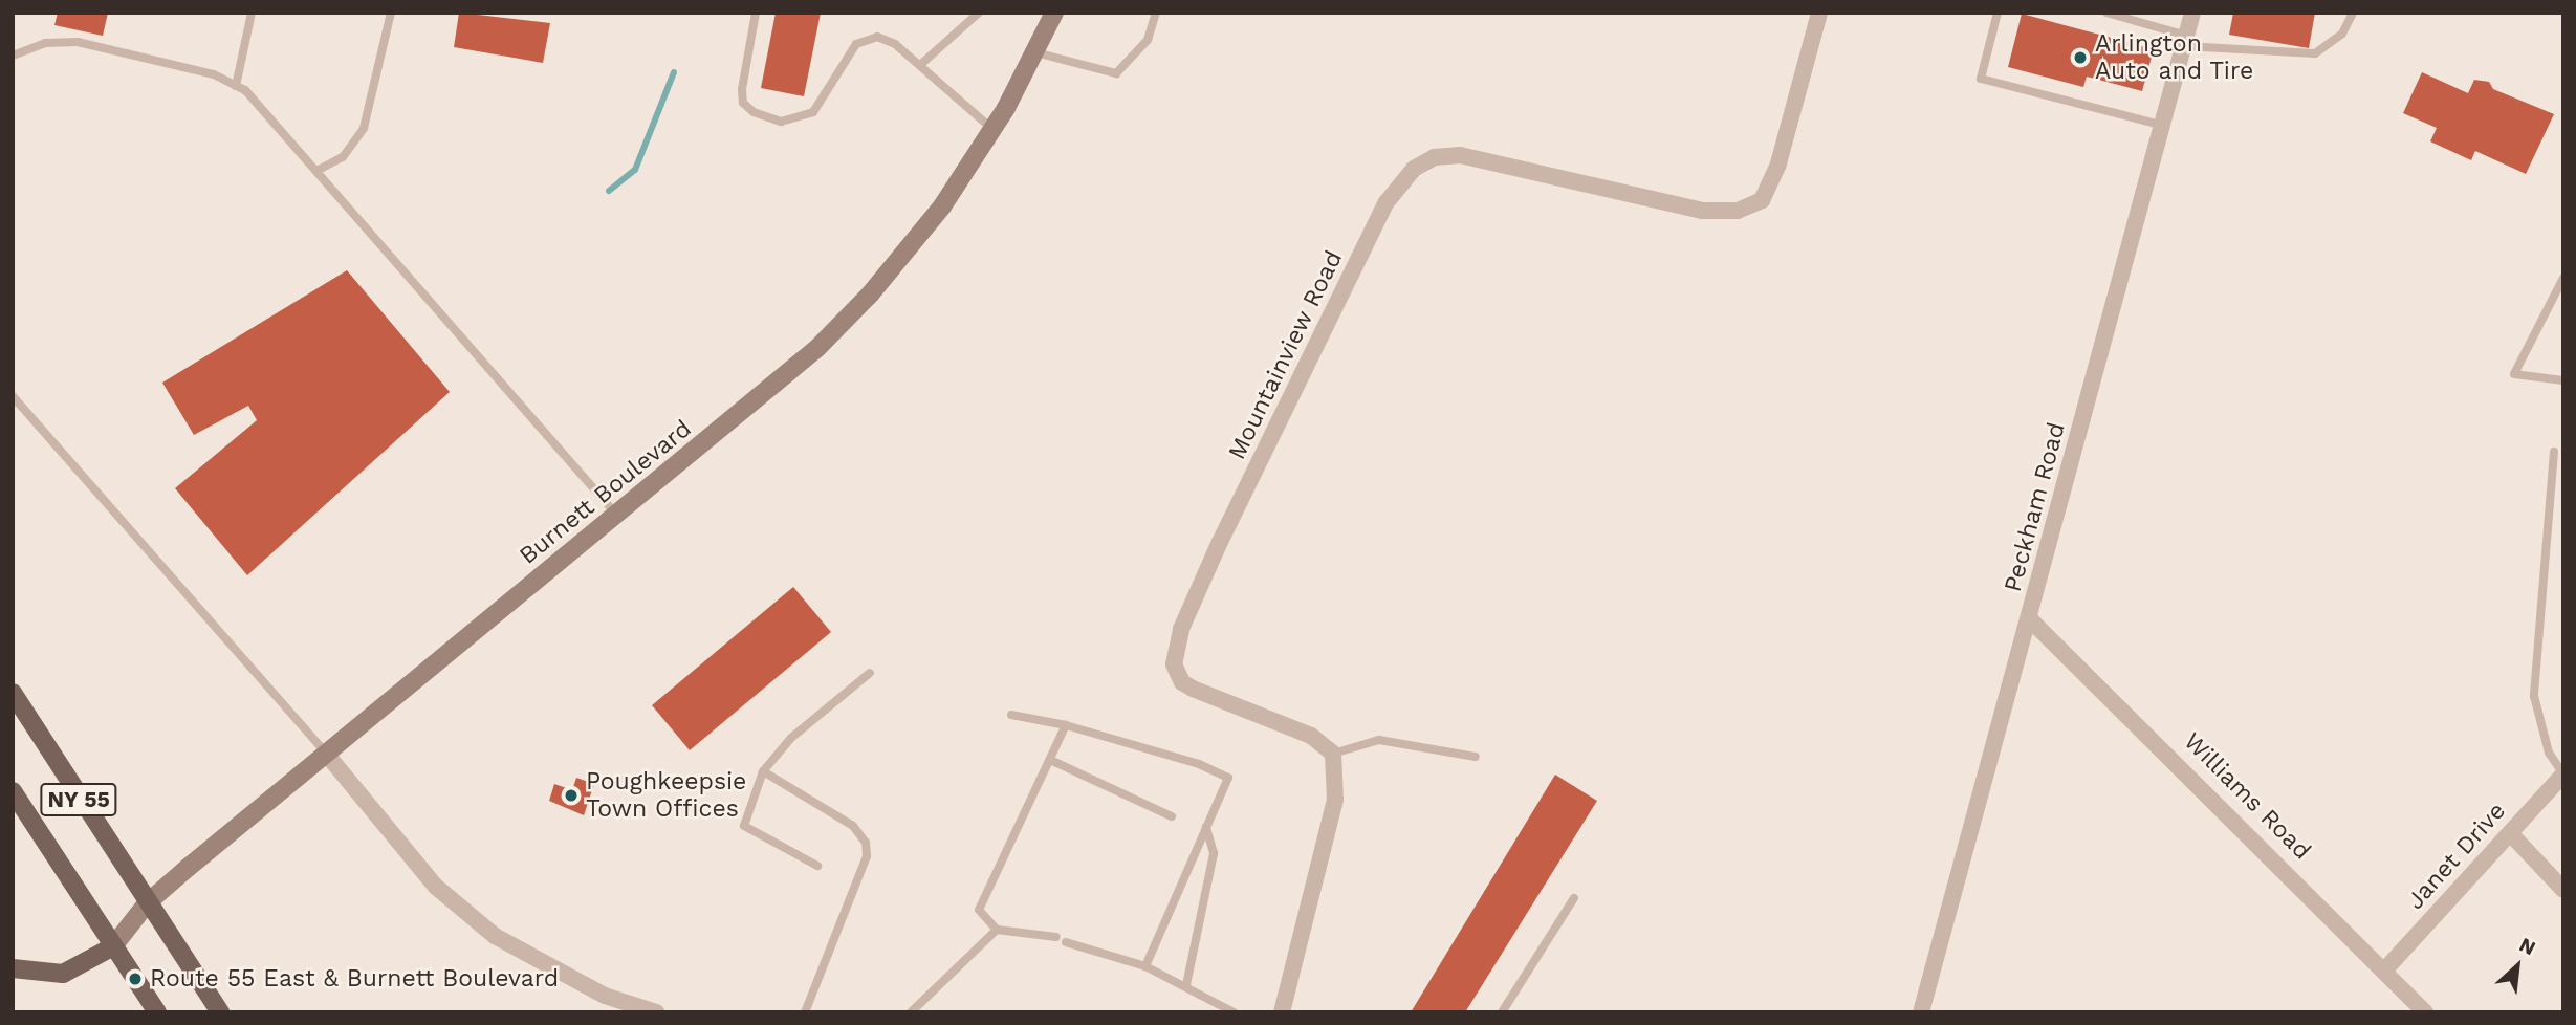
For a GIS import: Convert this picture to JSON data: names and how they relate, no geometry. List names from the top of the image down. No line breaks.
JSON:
{"streets":{"main road":["NY 55"],"street":["Mountainview Road","Burnett Boulevard","Peckham Road","Williams Road","Janet Drive"]},"crossings":[["Burnett Boulevard","NY 55"],["Peckham Road","Williams Road"],["Williams Road","Janet Drive"]],"places":["Arlington Auto and Tire","Poughkeepsie Town Offices","Route 55 East & Burnett Boulevard"],"north":"top right"}
